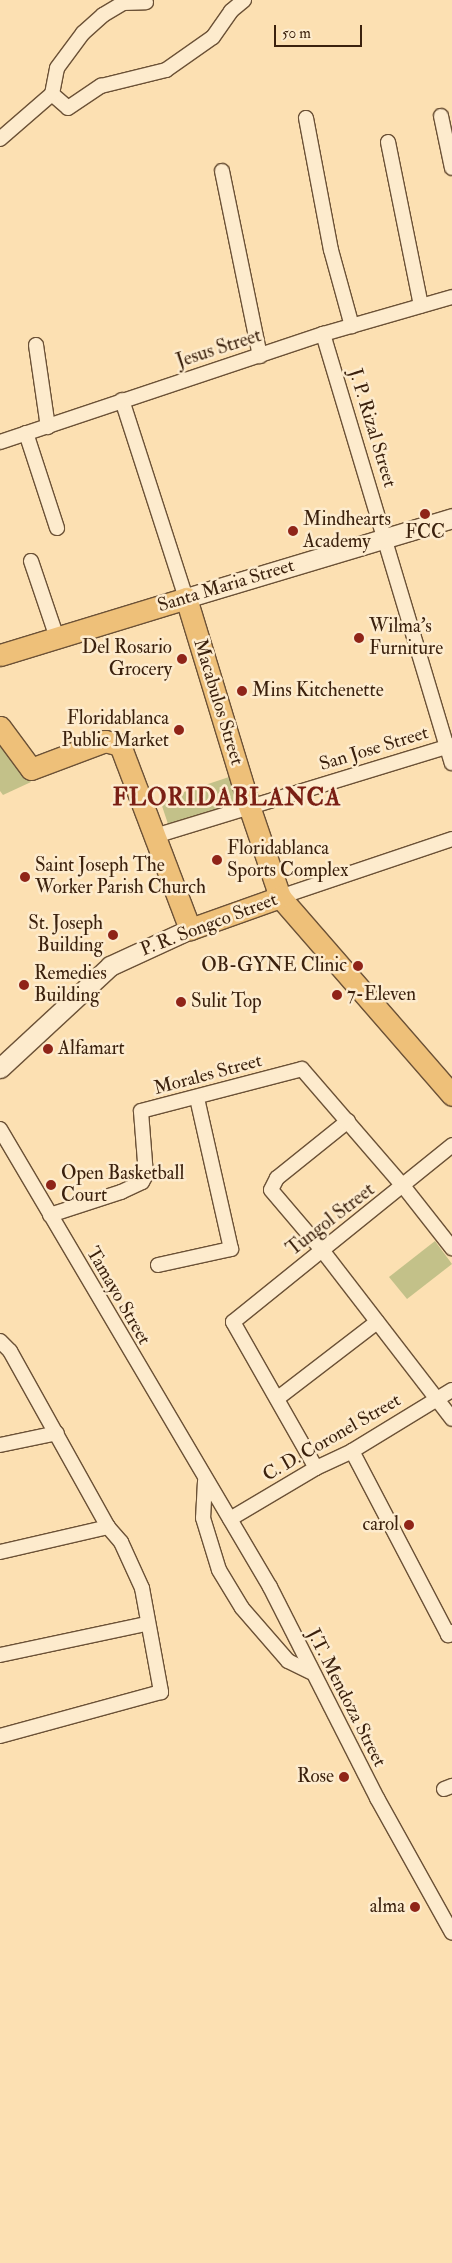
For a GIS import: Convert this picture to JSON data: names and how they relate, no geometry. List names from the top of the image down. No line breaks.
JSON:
{"streets":{"main road":["Santa Maria Street","Macabulos Street","P. R. Songco Street"],"street":["Jesus Street","J. P. Rizal Street","San Jose Street","Morales Street","Tungol Street","Tamayo Street","C. D. Coronel Street","J.T. Mendoza Street"]},"crossings":[["Jesus Street","J. P. Rizal Street"],["Jesus Street","Macabulos Street"],["J. P. Rizal Street","Santa Maria Street"],["J. P. Rizal Street","San Jose Street"],["Santa Maria Street","Macabulos Street"],["Macabulos Street","San Jose Street"],["Macabulos Street","P. R. Songco Street"],["Morales Street","Tamayo Street"],["Tamayo Street","J.T. Mendoza Street"],["C. D. Coronel Street","J.T. Mendoza Street"]],"districts":["FLORIDABLANCA"],"places":["FCC","Mindhearts Academy","Wilma's Furniture","Del Rosario Grocery","Mins Kitchenette","Floridablanca Public Market","Floridablanca Sports Complex","Saint Joseph The Worker Parish Church","St. Joseph Building","OB-GYNE Clinic","Remedies Building","7-Eleven","Sulit Top","Alfamart","Open Basketball Court","carol","Rose","alma"],"scale_bar":"50 m"}
